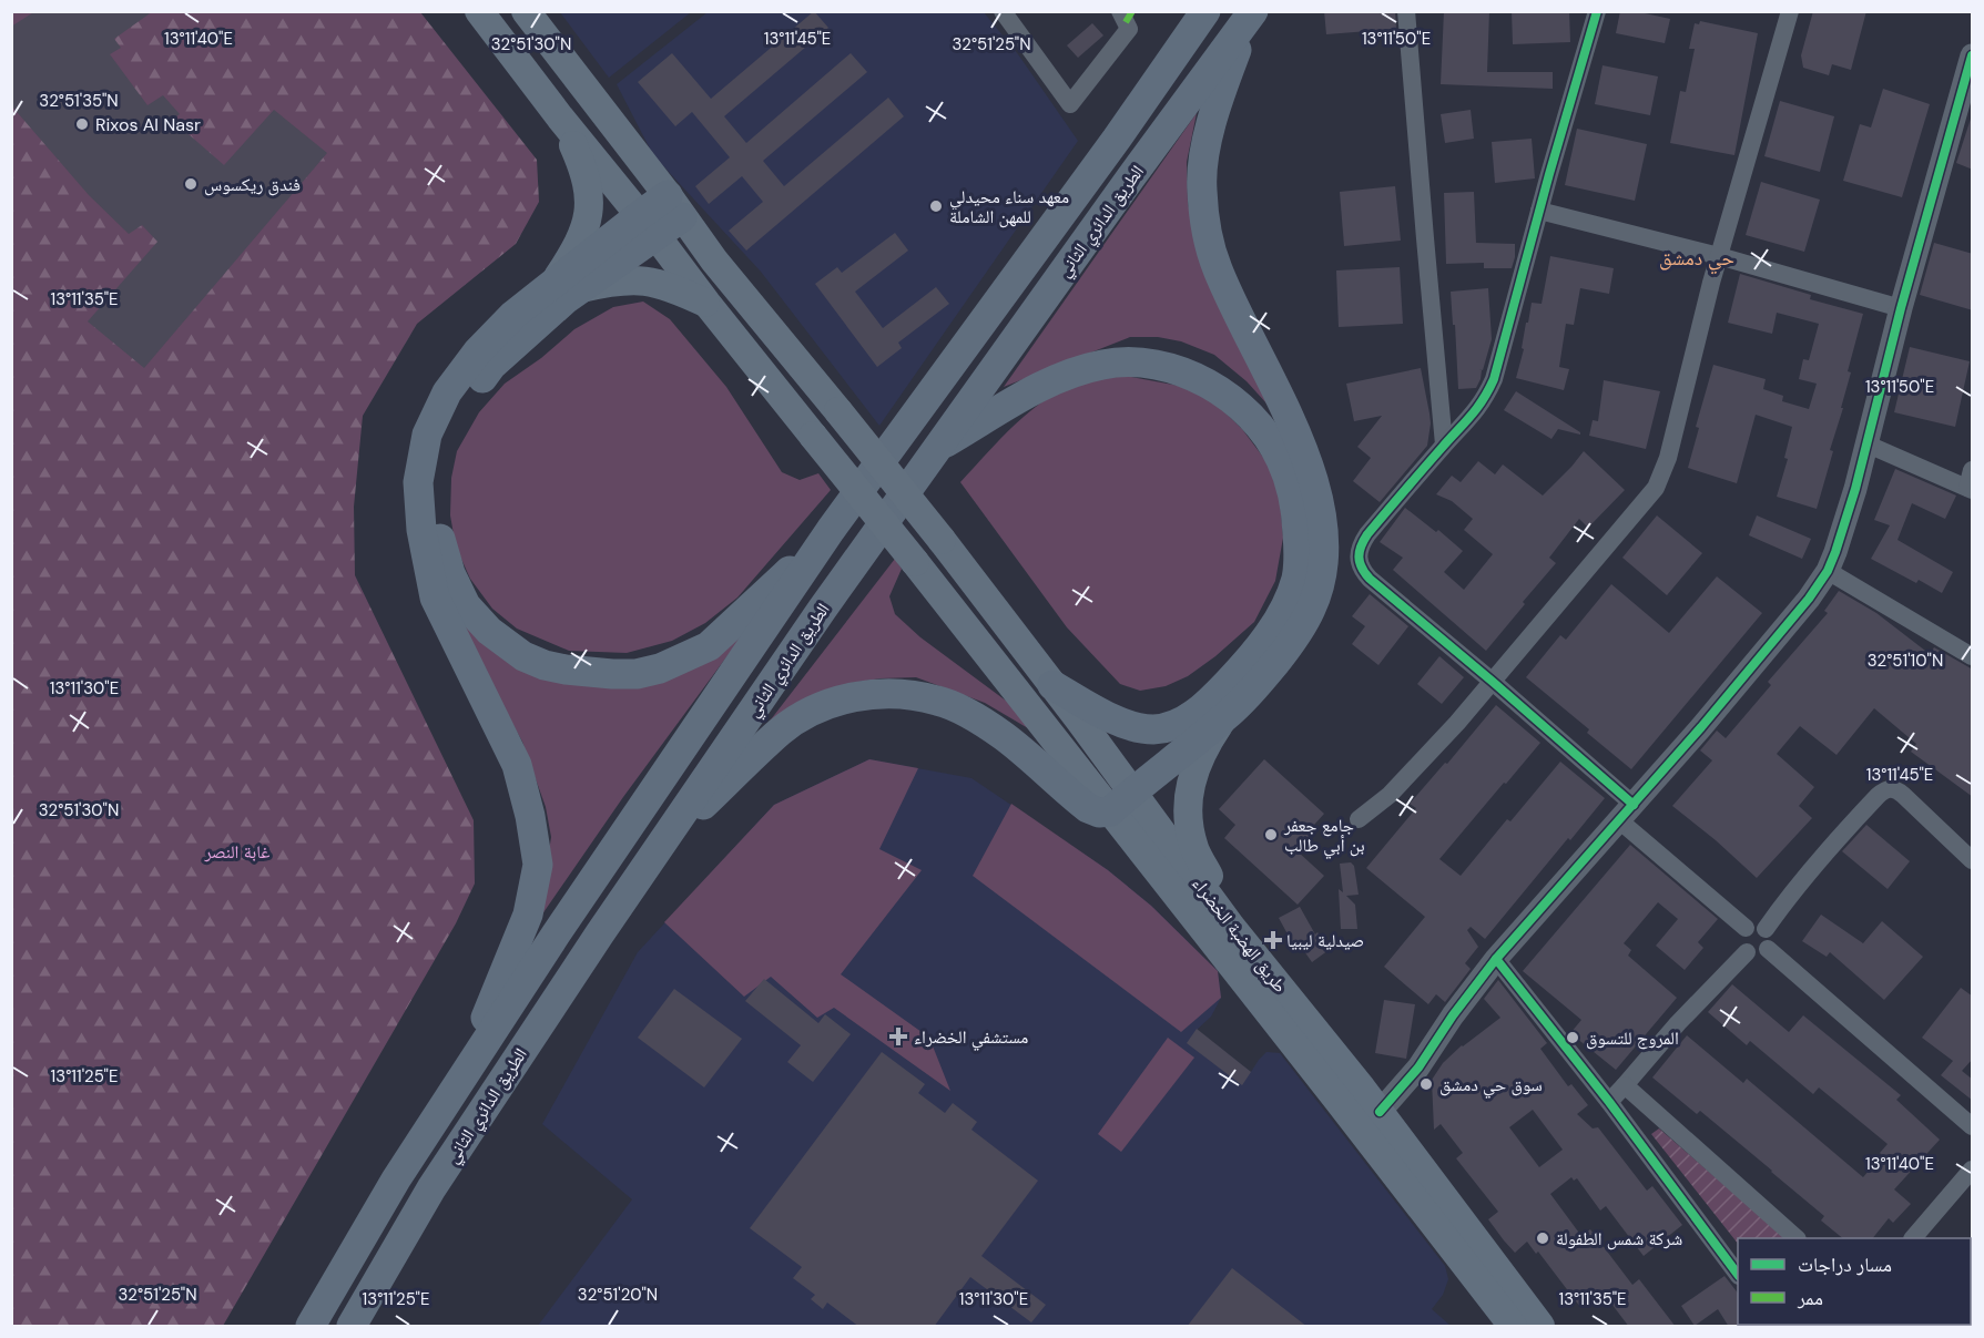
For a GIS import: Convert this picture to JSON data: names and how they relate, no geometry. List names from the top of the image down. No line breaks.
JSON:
{"streets":{"highway":["الطريق الدائري الثاني"],"main road":["طريق الهضبة الخضراء"]},"districts":["حي دمشق"],"parks":["غابة النصر"],"places":{"other":["Rixos Al Nasr","فندق ريكسوس","معهد سناء محيدلي للمهن الشاملة","جامع جعفر بن أبي طالب","المروج للتسوق","سوق حي دمشق","شركة شمس الطفولة"],"health":["صيدلية ليبيا","مستشفي الخضراء"]},"legend":["مسار دراجات","ممر"],"coordinates":["13°11'40\"E","13°11'45\"E","13°11'50\"E","32°51'30\"N","32°51'25\"N","32°51'35\"N","13°11'35\"E","32°51'10\"N","13°11'30\"E","13°11'25\"E","32°51'20\"N"]}
